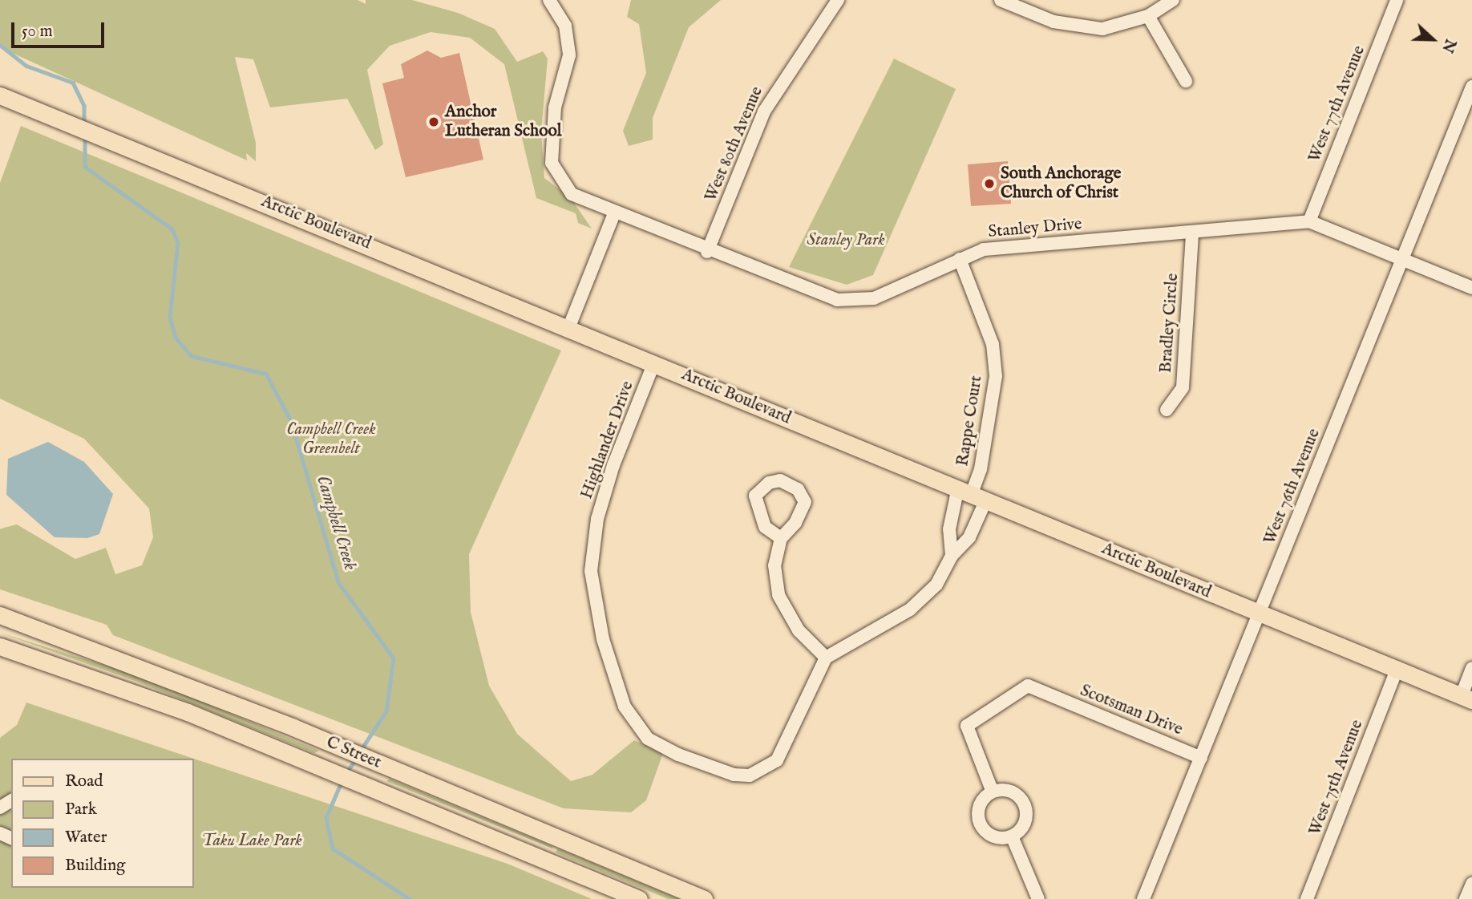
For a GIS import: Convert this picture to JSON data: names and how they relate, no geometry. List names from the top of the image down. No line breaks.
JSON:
{"streets":{"main road":["Arctic Boulevard","C Street"],"street":["West 77th Avenue","West 80th Avenue","Stanley Drive","Bradley Circle","Rappe Court","Highlander Drive","West 76th Avenue","Scotsman Drive","West 75th Avenue"]},"crossings":[["West 77th Avenue","Stanley Drive"],["West 80th Avenue","Stanley Drive"],["Arctic Boulevard","Rappe Court"],["Arctic Boulevard","Highlander Drive"],["Arctic Boulevard","West 76th Avenue"],["Arctic Boulevard","West 75th Avenue"],["Stanley Drive","Bradley Circle"],["Stanley Drive","Rappe Court"],["Stanley Drive","West 76th Avenue"],["West 76th Avenue","Scotsman Drive"]],"water":["Campbell Creek"],"parks":["Stanley Park","Campbell Creek Greenbelt","Taku Lake Park"],"places":["Anchor Lutheran School","South Anchorage Church of Christ"],"legend":["Road","Park","Water","Building"],"scale_bar":"50 m","north":"right"}
